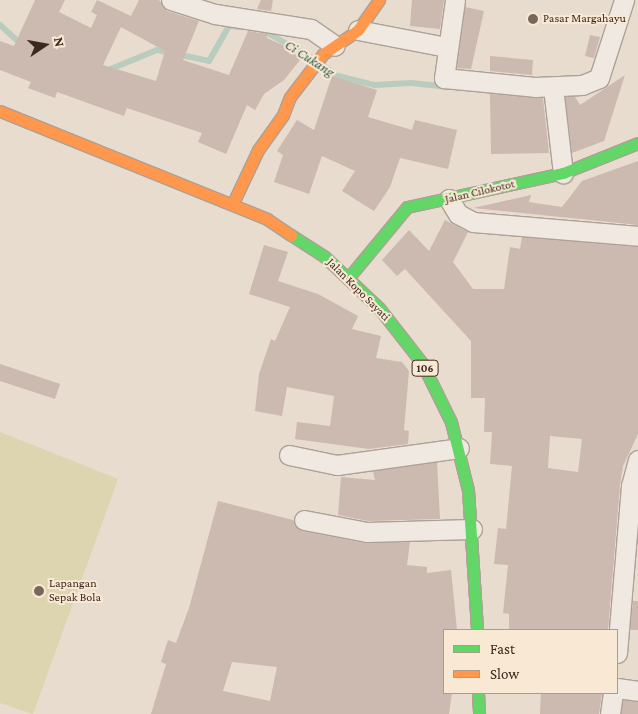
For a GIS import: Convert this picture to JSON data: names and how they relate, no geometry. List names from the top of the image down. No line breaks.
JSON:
{"streets":{"main road":["Jalan Cilokotot","Jalan Kopo Sayati","106"]},"crossings":[["Jalan Cilokotot","Jalan Kopo Sayati"]],"water":["Ci Cukang"],"places":["Pasar Margahayu","Lapangan Sepak Bola"],"legend":["Fast","Slow"],"north":"right"}
